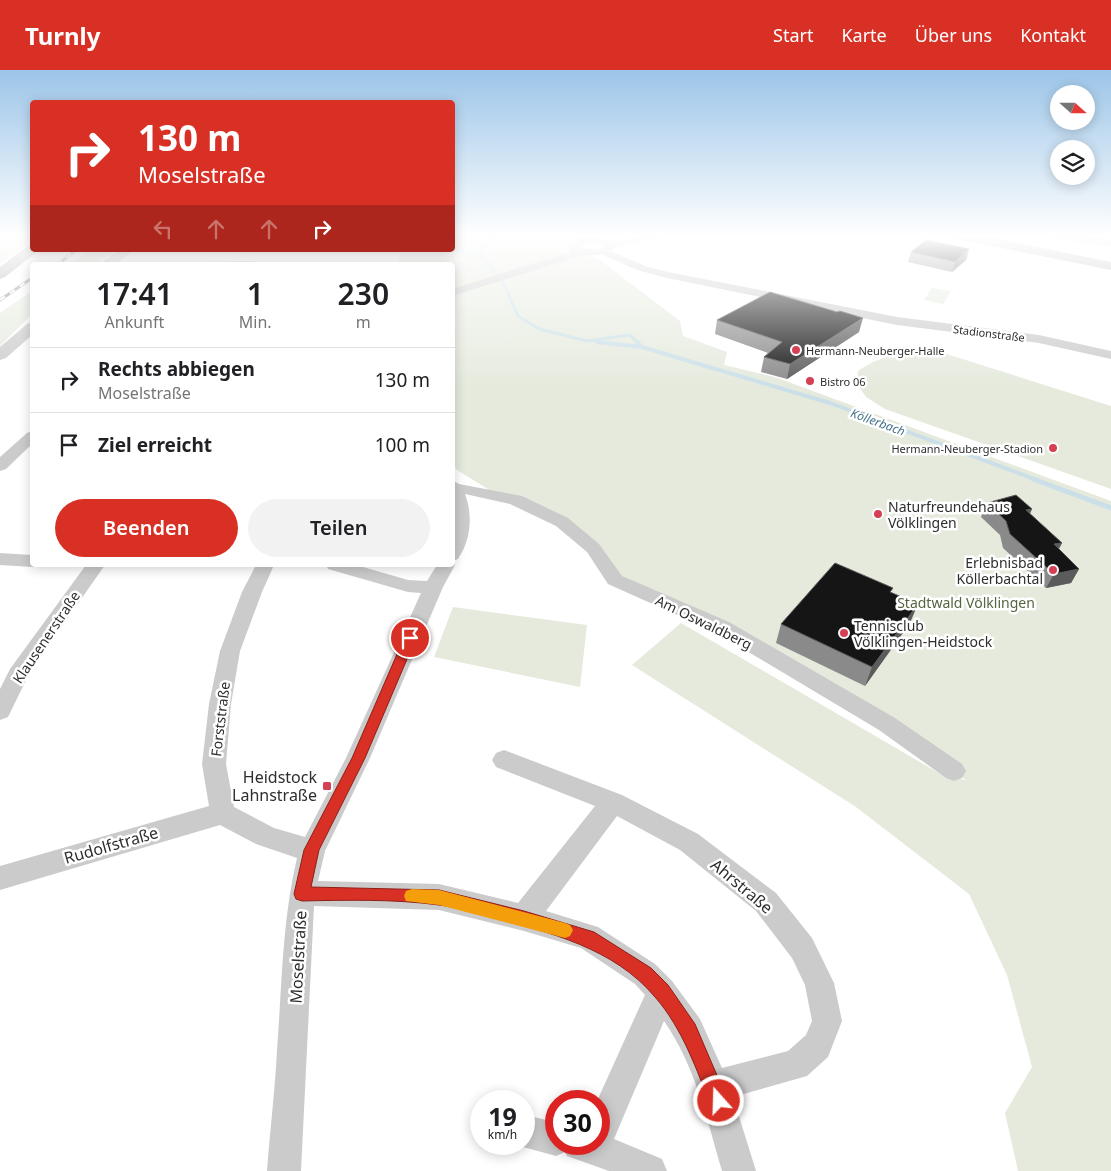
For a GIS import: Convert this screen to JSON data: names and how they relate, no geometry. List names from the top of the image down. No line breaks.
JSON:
{"streets":{"street":["Stadionstraße","Am Oswaldberg","Klausenerstraße","Forststraße","Rudolfstraße","Ahrstraße","Moselstraße"]},"crossings":[["Forststraße","Rudolfstraße"]],"water":["Köllerbach"],"parks":["Stadtwald Völklingen"],"places":{"other":["Hermann-Neuberger-Halle","Bistro 06","Hermann-Neuberger-Stadion","Naturfreundehaus Völklingen","Erlebnisbad Köllerbachtal","Tennisclub Völklingen-Heidstock"],"transit":["Heidstock Lahnstraße"]},"north":"right","page":{"header":"Turnly","nav":["Start","Karte","Über uns","Kontakt"],"turn":["130 m","Moselstraße"],"eta":["17:41","Ankunft","1","Min.","230","m"],"list":[{"name":"Rechts abbiegen","note":"Moselstraße","value":"130 m"},{"name":"Ziel erreicht","value":"100 m"}],"buttons":["Beenden","Teilen"],"speed":"19 km/h","limit":"30"}}
